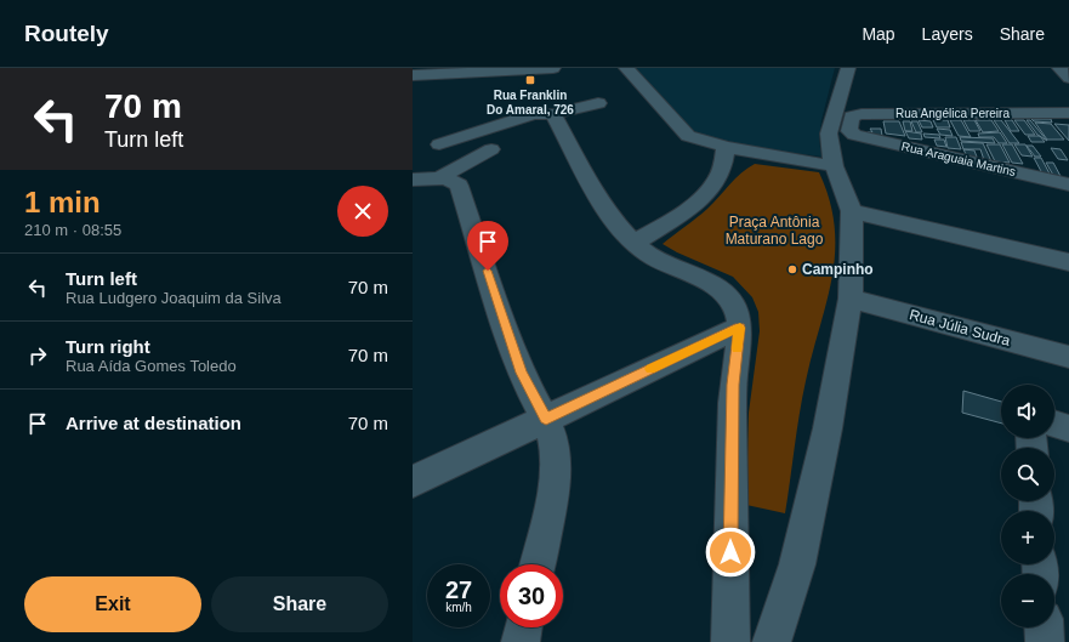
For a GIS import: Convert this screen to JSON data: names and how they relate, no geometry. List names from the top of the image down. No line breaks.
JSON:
{"streets":{"street":["Rua Angélica Pereira","Rua Araguaia Martins","Rua Júlia Sudra"]},"crossings":[["Rua Angélica Pereira","Rua Araguaia Martins"]],"parks":["Praça Antônia Maturano Lago"],"places":{"transit":["Rua Franklin Do Amaral, 726"],"other":["Campinho"]},"page":{"header":"Routely","nav":["Map","Layers","Share"],"turn":["70 m","Turn left"],"heading":["1 min","210 m · 08:55"],"list":[{"name":"Turn left","note":"Rua Ludgero Joaquim da Silva","value":"70 m"},{"name":"Turn right","note":"Rua Aída Gomes Toledo","value":"70 m"},{"name":"Arrive at destination","value":"70 m"}],"map_buttons":["+","−"],"speed":"27 km/h","limit":"30","buttons":["Exit","Share"]}}
